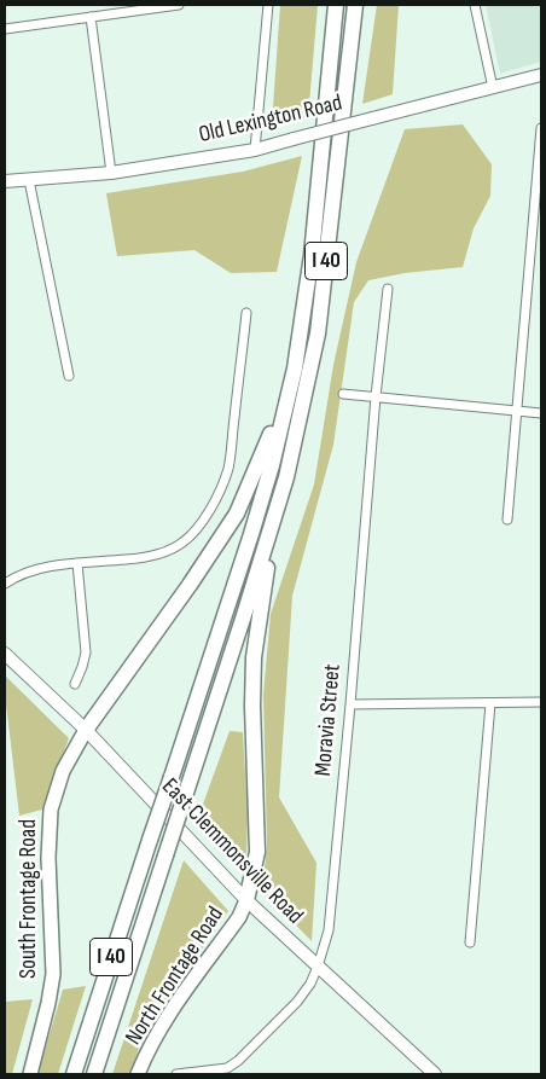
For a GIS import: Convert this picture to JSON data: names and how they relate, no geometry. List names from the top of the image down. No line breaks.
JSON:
{"streets":{"highway":["I 40"],"main road":["Old Lexington Road","East Clemmonsville Road","South Frontage Road","North Frontage Road"],"street":["Moravia Street"]},"crossings":[["Moravia Street","East Clemmonsville Road"],["East Clemmonsville Road","South Frontage Road"],["East Clemmonsville Road","North Frontage Road"]]}
